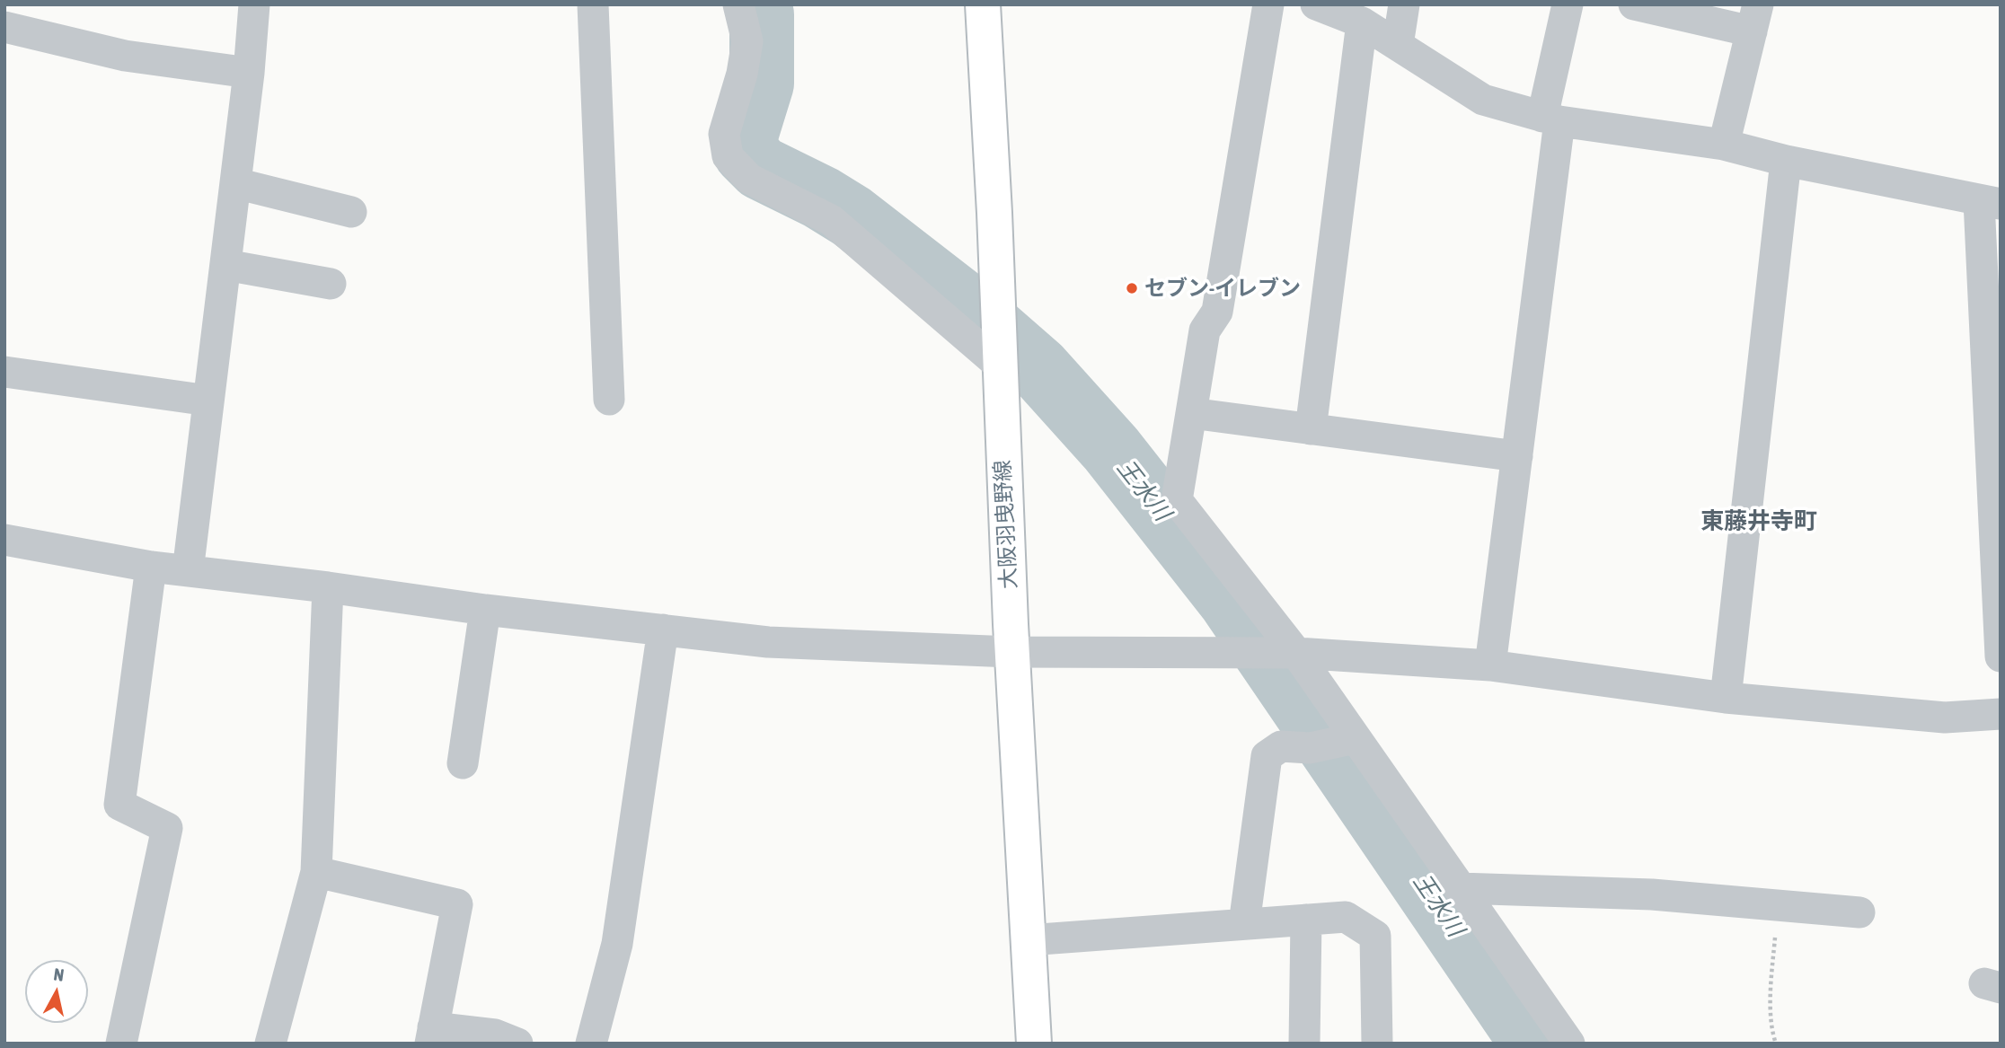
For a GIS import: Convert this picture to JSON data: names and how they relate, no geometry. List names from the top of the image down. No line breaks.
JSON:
{"streets":{"main road":["大阪羽曳野線"]},"districts":["東藤井寺町"],"water":["王水川"],"places":["セブン-イレブン"],"north":"top"}
